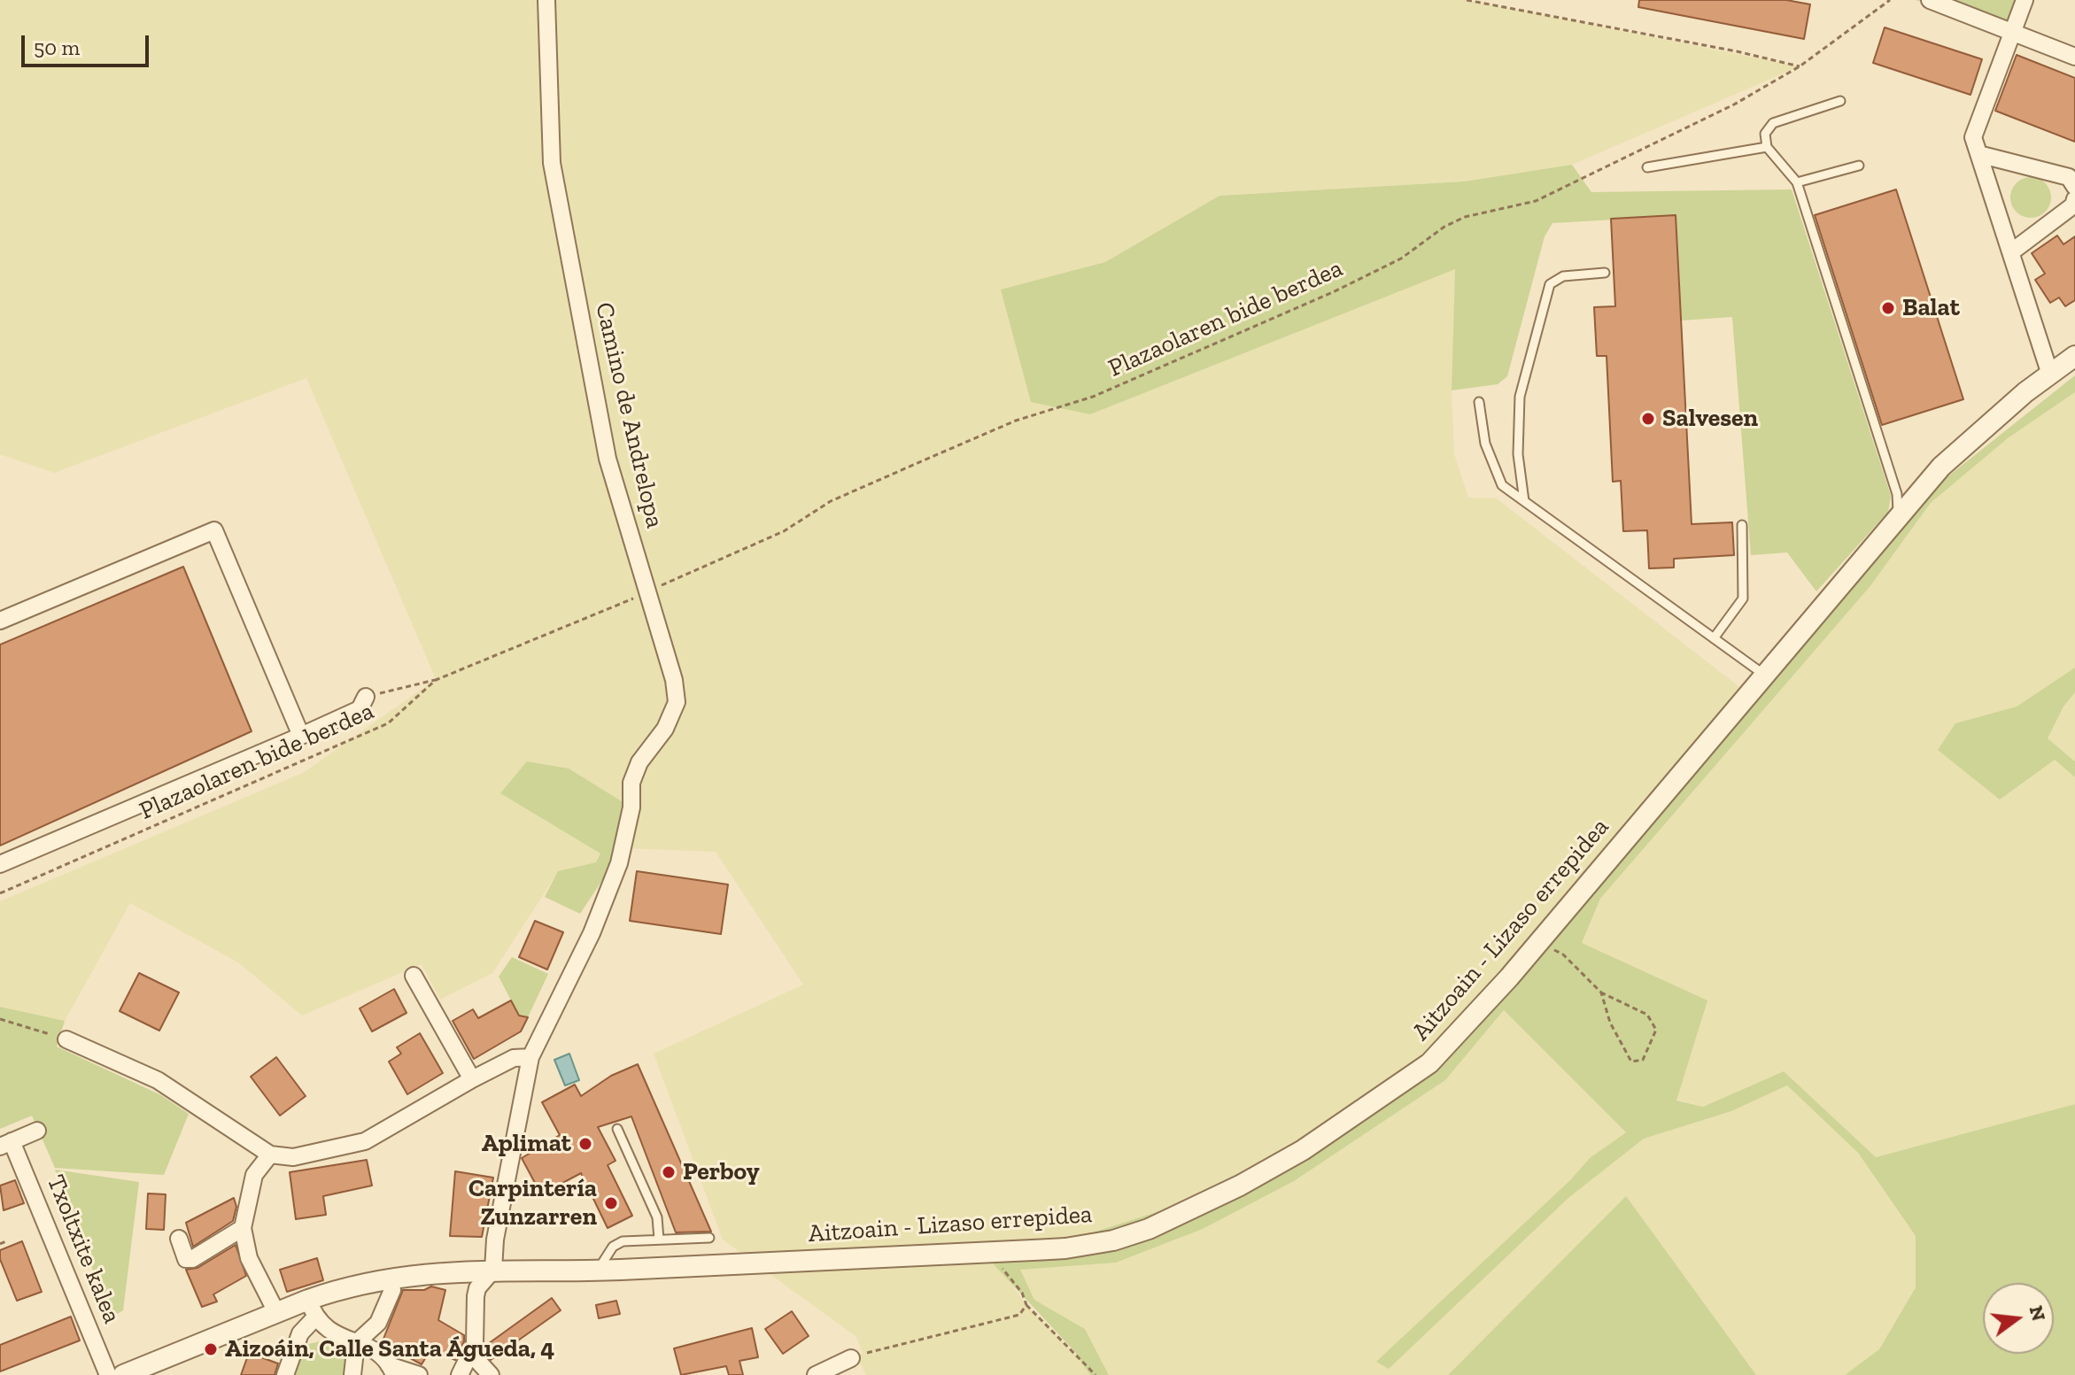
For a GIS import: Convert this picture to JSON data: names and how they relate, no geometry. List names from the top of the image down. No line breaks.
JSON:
{"streets":{"street":["Camino de Andrelopa","Aitzoain - Lizaso errepidea","Txoltxite kalea"],"path":["Plazaolaren bide berdea"]},"crossings":[["Camino de Andrelopa","Aitzoain - Lizaso errepidea"]],"places":["Balat","Salvesen","Aplimat","Perboy","Carpintería Zunzarren","Aizoáin, Calle Santa Águeda, 4"],"scale_bar":"50 m","north":"right"}
